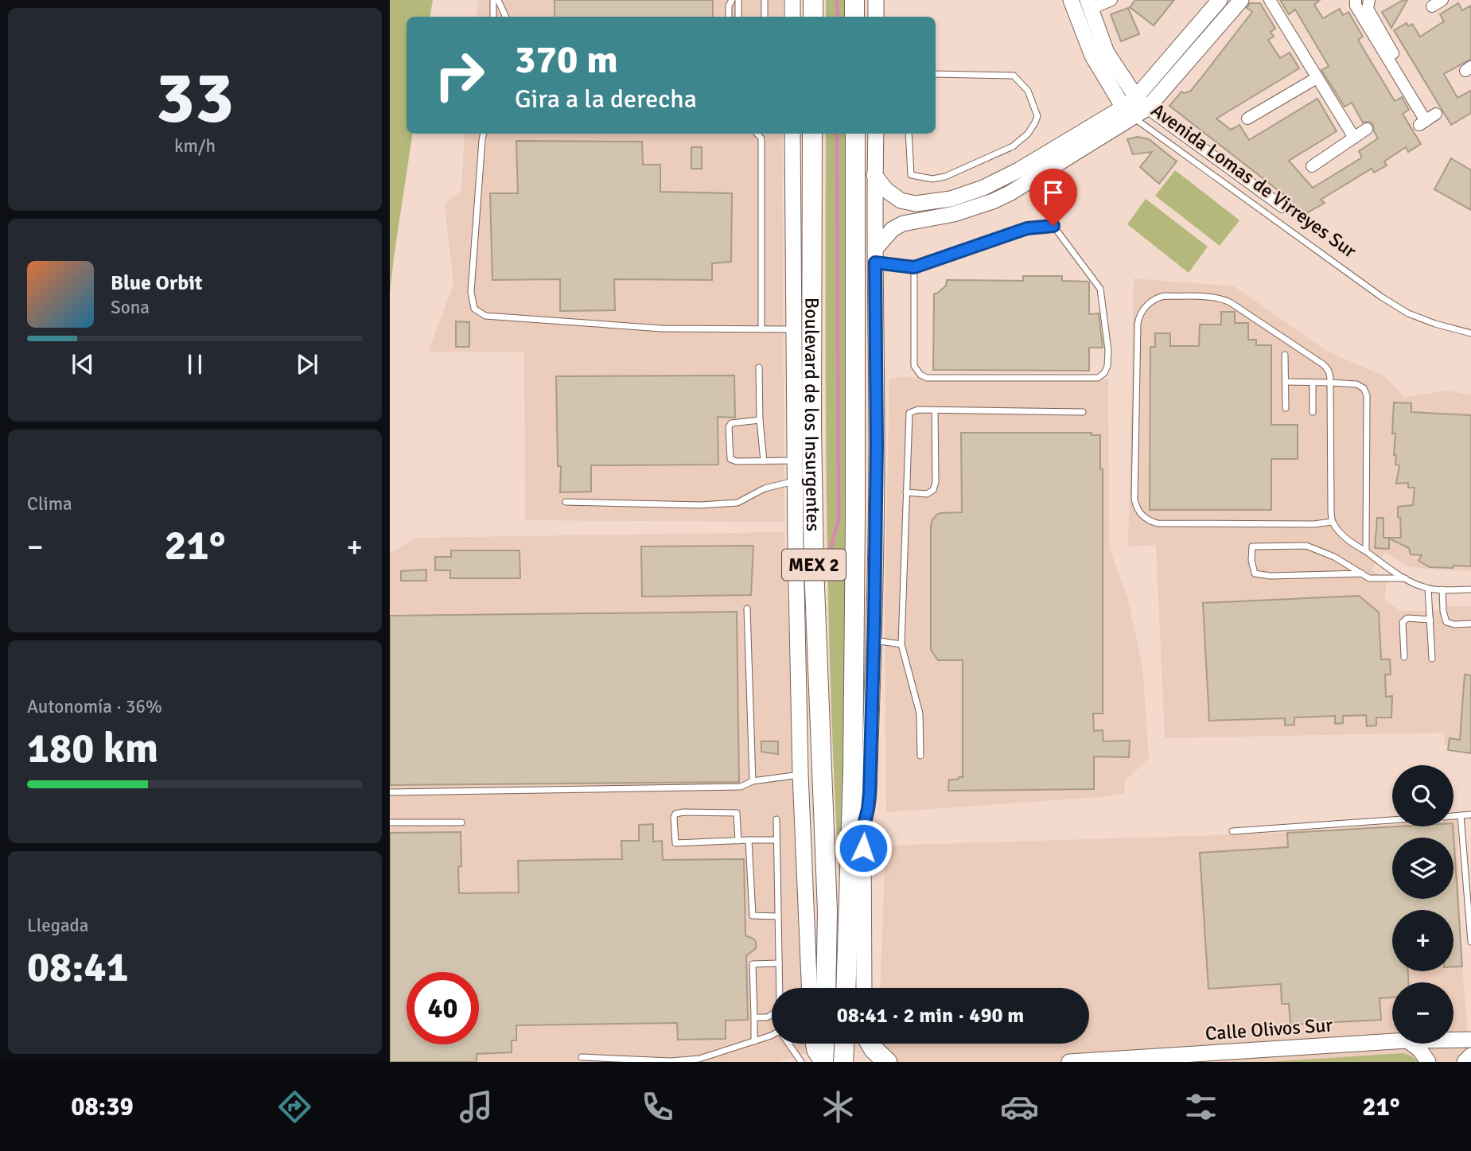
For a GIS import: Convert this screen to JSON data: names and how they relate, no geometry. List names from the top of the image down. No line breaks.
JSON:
{"streets":{"highway":["Boulevard de los Insurgentes","MEX 2"],"street":["Avenida Lomas de Virreyes Sur","Calle Olivos Sur"]},"page":{"tile":[["33","km/h"],"Clima",["Autonomía · 36%","180 km"],["Llegada","08:41"]],"turn":["370 m","Gira a la derecha"],"song":["Blue Orbit","Sona"],"heat":["−","21°","+"],"map_buttons":["+","−"],"limit":"40","trip":"08:41 · 2 min · 490 m","tabs":["08:39","21°"]}}
